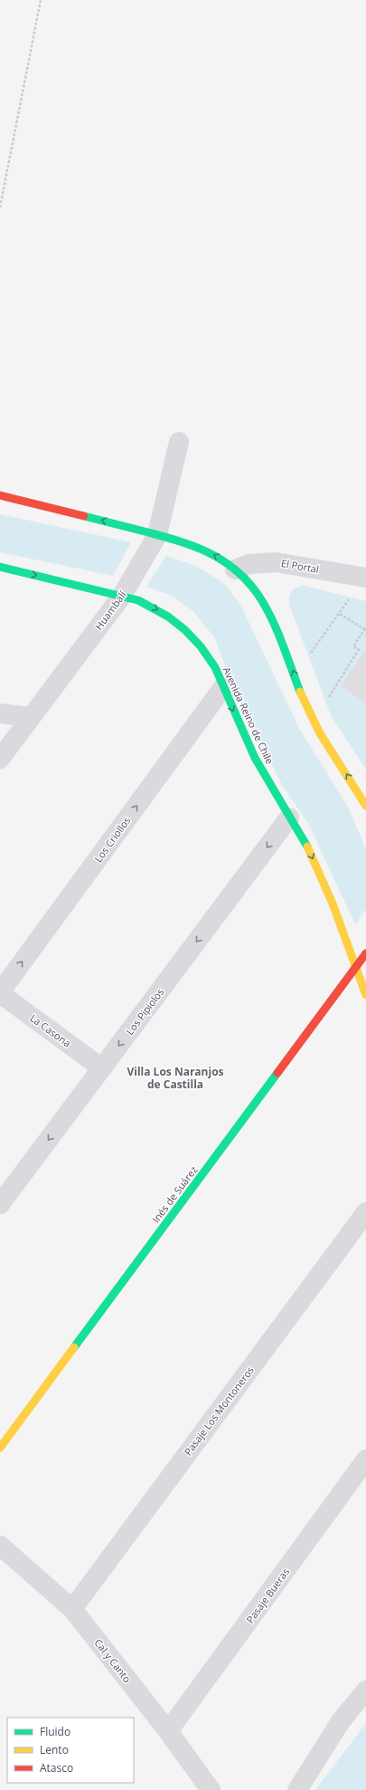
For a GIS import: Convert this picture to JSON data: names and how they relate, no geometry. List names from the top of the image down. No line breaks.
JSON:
{"streets":{"street":["El Portal","Huambalí","Avenida Reino de Chile","Los Criollos","Los Pipiolos","La Casona","Inés de Suárez","Pasaje Los Montoneros","Pasaje Bueras","Cal y Canto"]},"crossings":[["Huambalí","Avenida Reino de Chile"],["Avenida Reino de Chile","Los Criollos"],["Avenida Reino de Chile","Los Pipiolos"],["Avenida Reino de Chile","Inés de Suárez"],["Los Criollos","La Casona"],["Los Pipiolos","La Casona"],["Pasaje Los Montoneros","Cal y Canto"],["Pasaje Bueras","Cal y Canto"]],"one_way":["Los Criollos","Los Pipiolos"],"districts":["Villa Los Naranjos de Castilla"],"legend":["Fluido","Lento","Atasco"]}
